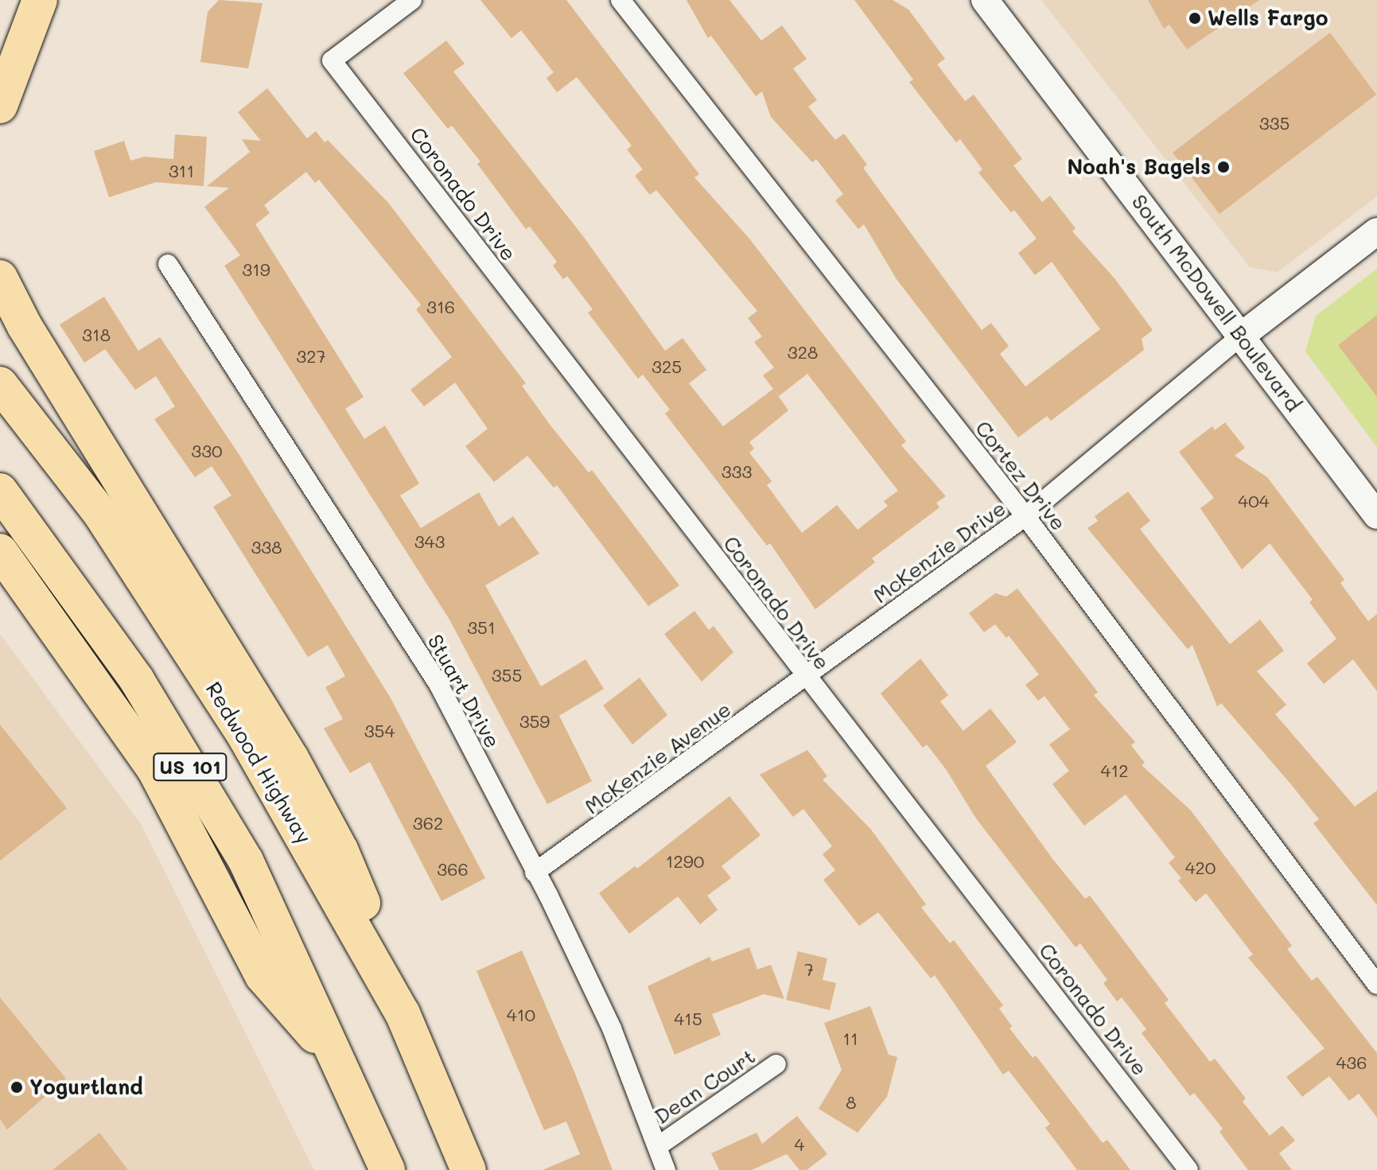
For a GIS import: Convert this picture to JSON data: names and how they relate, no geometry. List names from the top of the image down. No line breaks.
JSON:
{"streets":{"highway":["Redwood Highway","US 101"],"main road":["South McDowell Boulevard"],"street":["Coronado Drive","Cortez Drive","McKenzie Drive","Stuart Drive","McKenzie Avenue","Dean Court"]},"crossings":[["Coronado Drive","McKenzie Drive"],["Coronado Drive","McKenzie Avenue"],["South McDowell Boulevard","McKenzie Drive"],["Cortez Drive","McKenzie Drive"],["McKenzie Drive","McKenzie Avenue"],["Stuart Drive","McKenzie Avenue"],["Stuart Drive","Dean Court"]],"places":["Wells Fargo","Noah's Bagels","Yogurtland"],"house_numbers":["335","311","319","316","318","328","327","325","330","333","404","343","338","351","355","359","354","412","362","1290","420","366","7","410","415","11","436","8","4"]}
